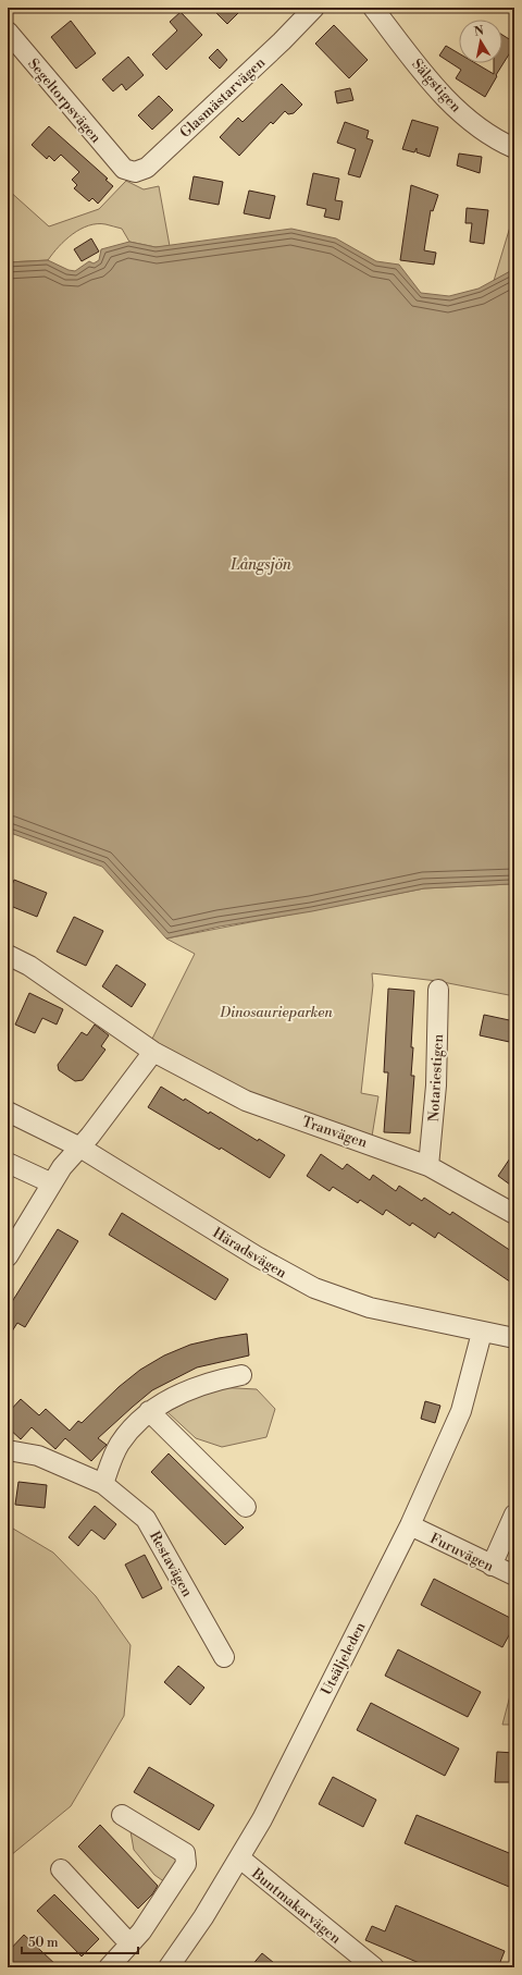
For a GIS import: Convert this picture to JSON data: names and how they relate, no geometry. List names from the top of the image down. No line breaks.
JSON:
{"streets":{"street":["Sälgstigen","Glasmästarvägen","Segeltorpsvägen","Notariestigen","Tranvägen","Häradsvägen","Furuvägen","Restavägen","Utsäljeleden","Buntmakarvägen"]},"crossings":[["Glasmästarvägen","Segeltorpsvägen"],["Notariestigen","Tranvägen"],["Häradsvägen","Utsäljeleden"],["Furuvägen","Utsäljeleden"],["Utsäljeleden","Buntmakarvägen"]],"water":["Långsjön"],"parks":["Dinosaurieparken"],"scale_bar":"50 m","north":"top"}
